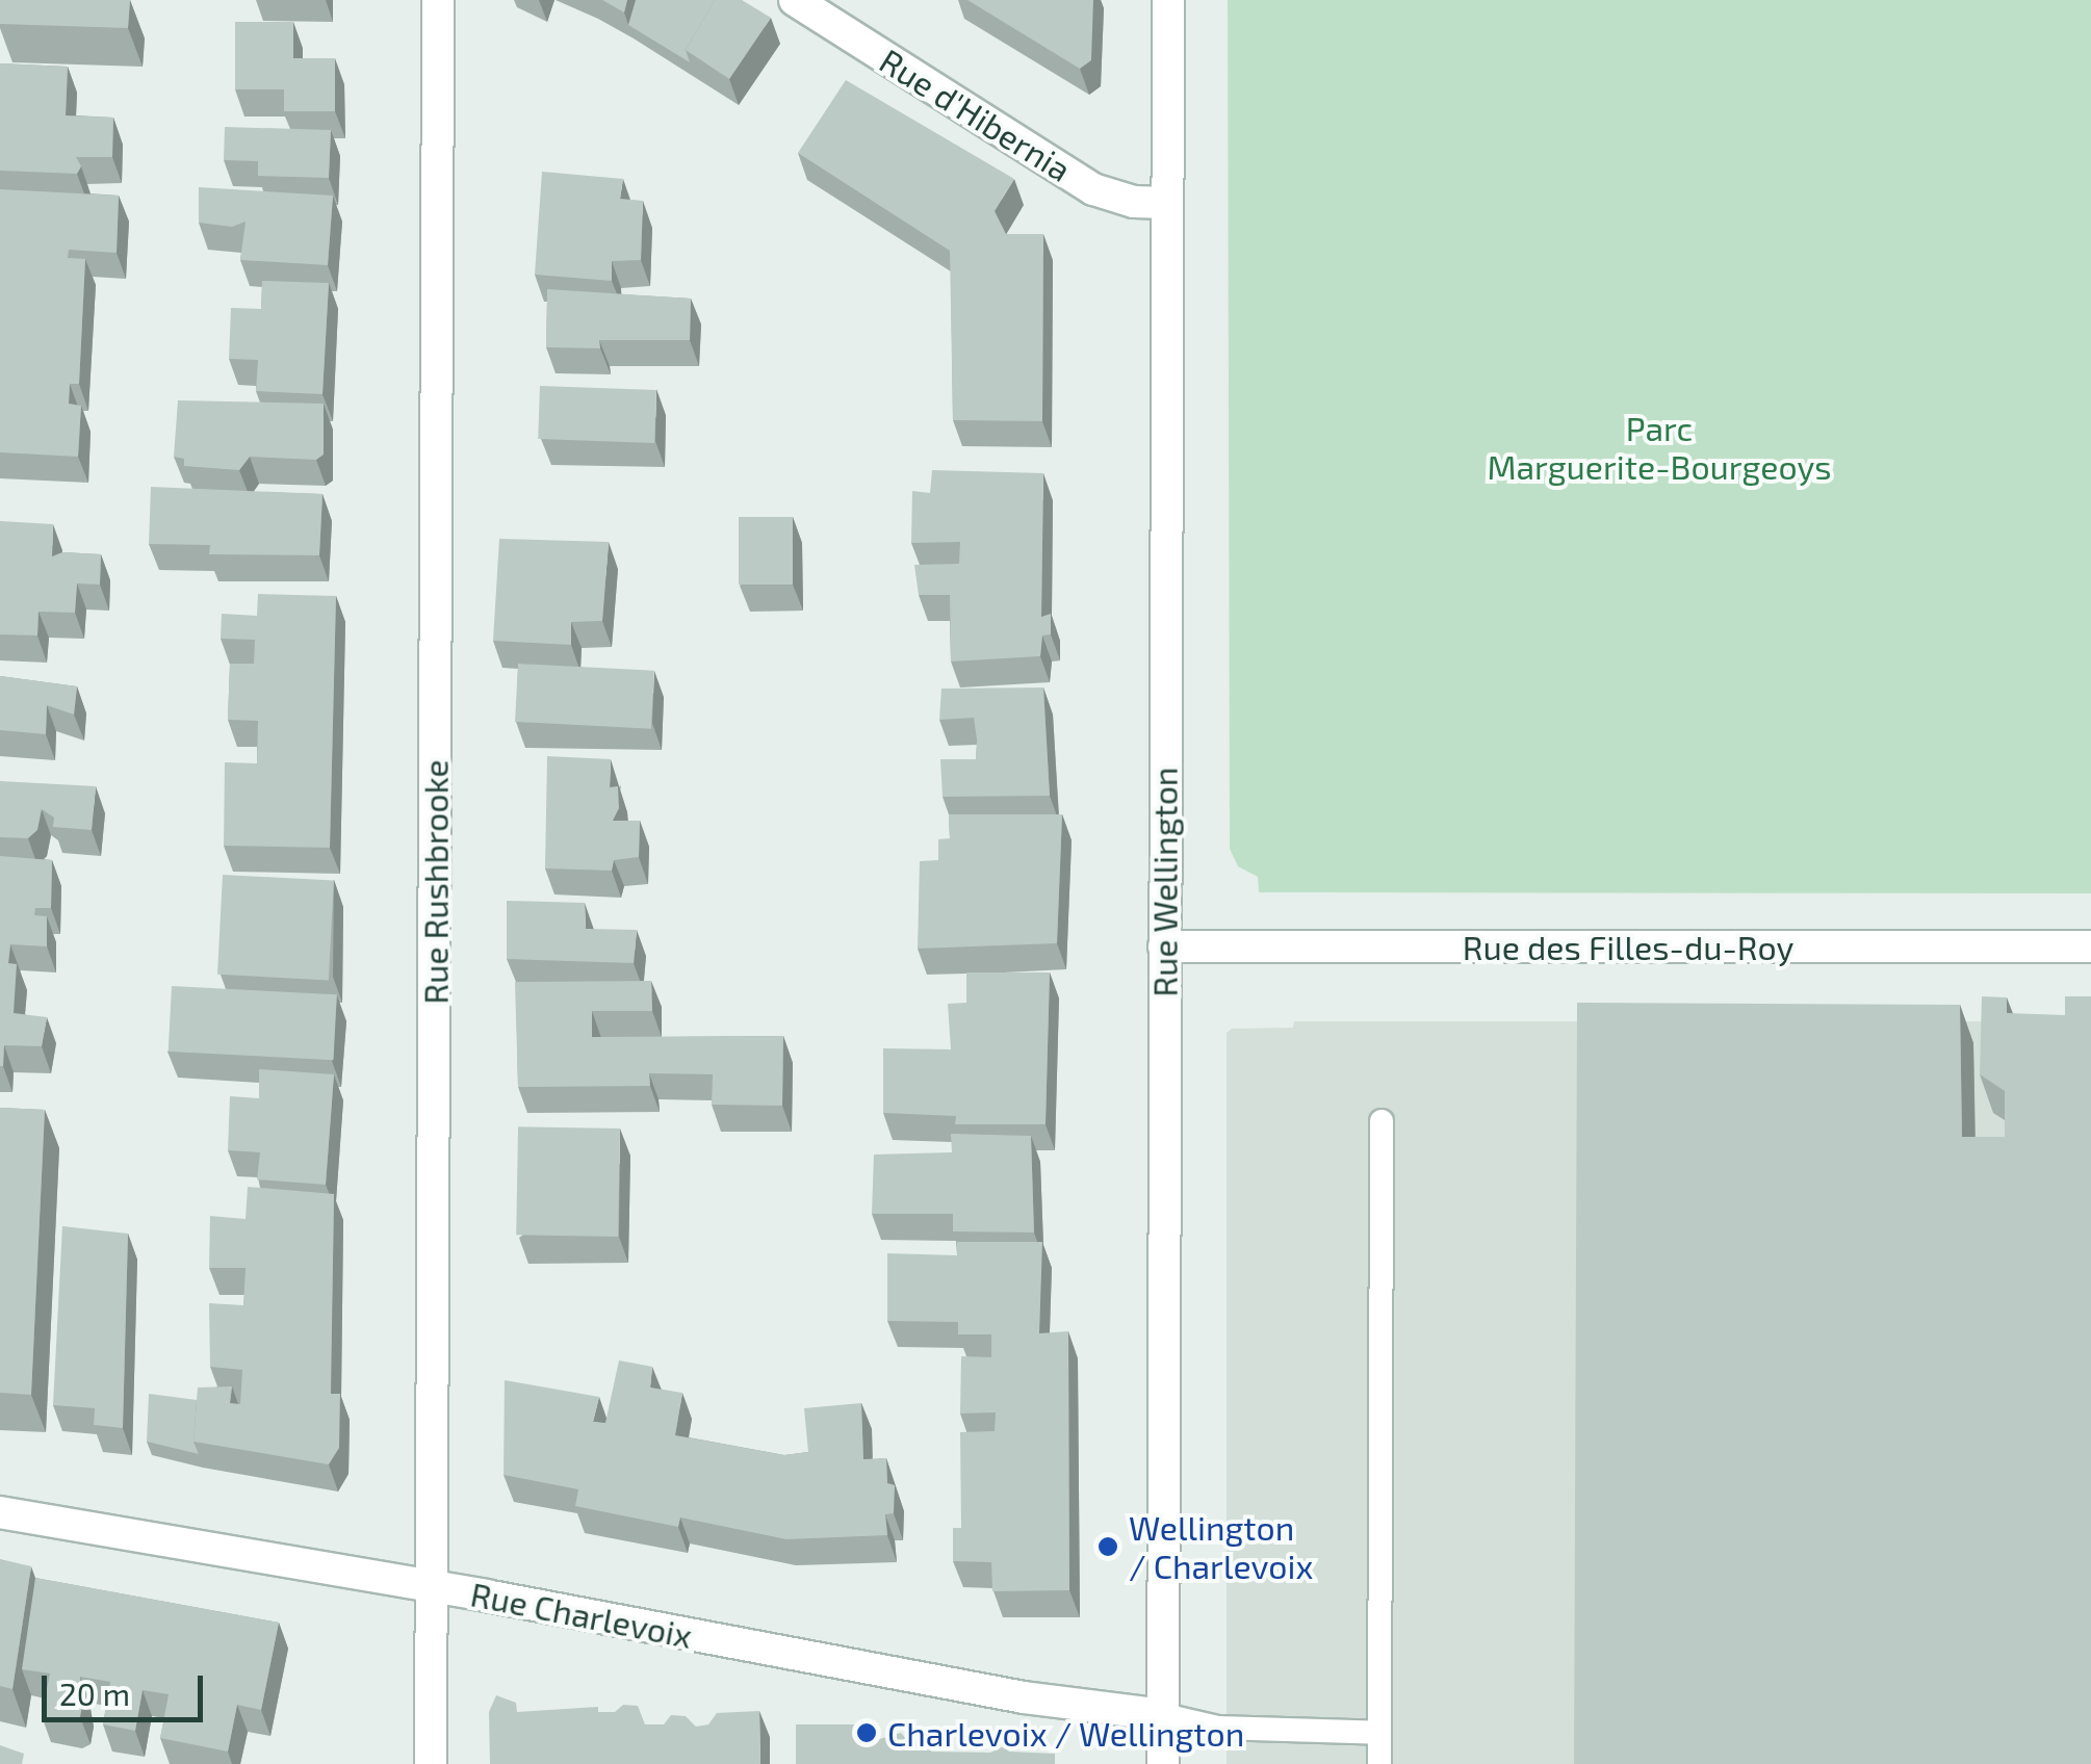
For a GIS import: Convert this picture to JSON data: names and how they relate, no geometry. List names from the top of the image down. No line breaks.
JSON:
{"streets":{"street":["Rue d'Hibernia","Rue Rushbrooke","Rue Wellington","Rue des Filles-du-Roy","Rue Charlevoix"]},"crossings":[["Rue d'Hibernia","Rue Wellington"],["Rue Rushbrooke","Rue Charlevoix"],["Rue Wellington","Rue des Filles-du-Roy"],["Rue Wellington","Rue Charlevoix"]],"parks":["Parc Marguerite-Bourgeoys"],"places":["Wellington / Charlevoix","Charlevoix / Wellington"],"scale_bar":"20 m"}
